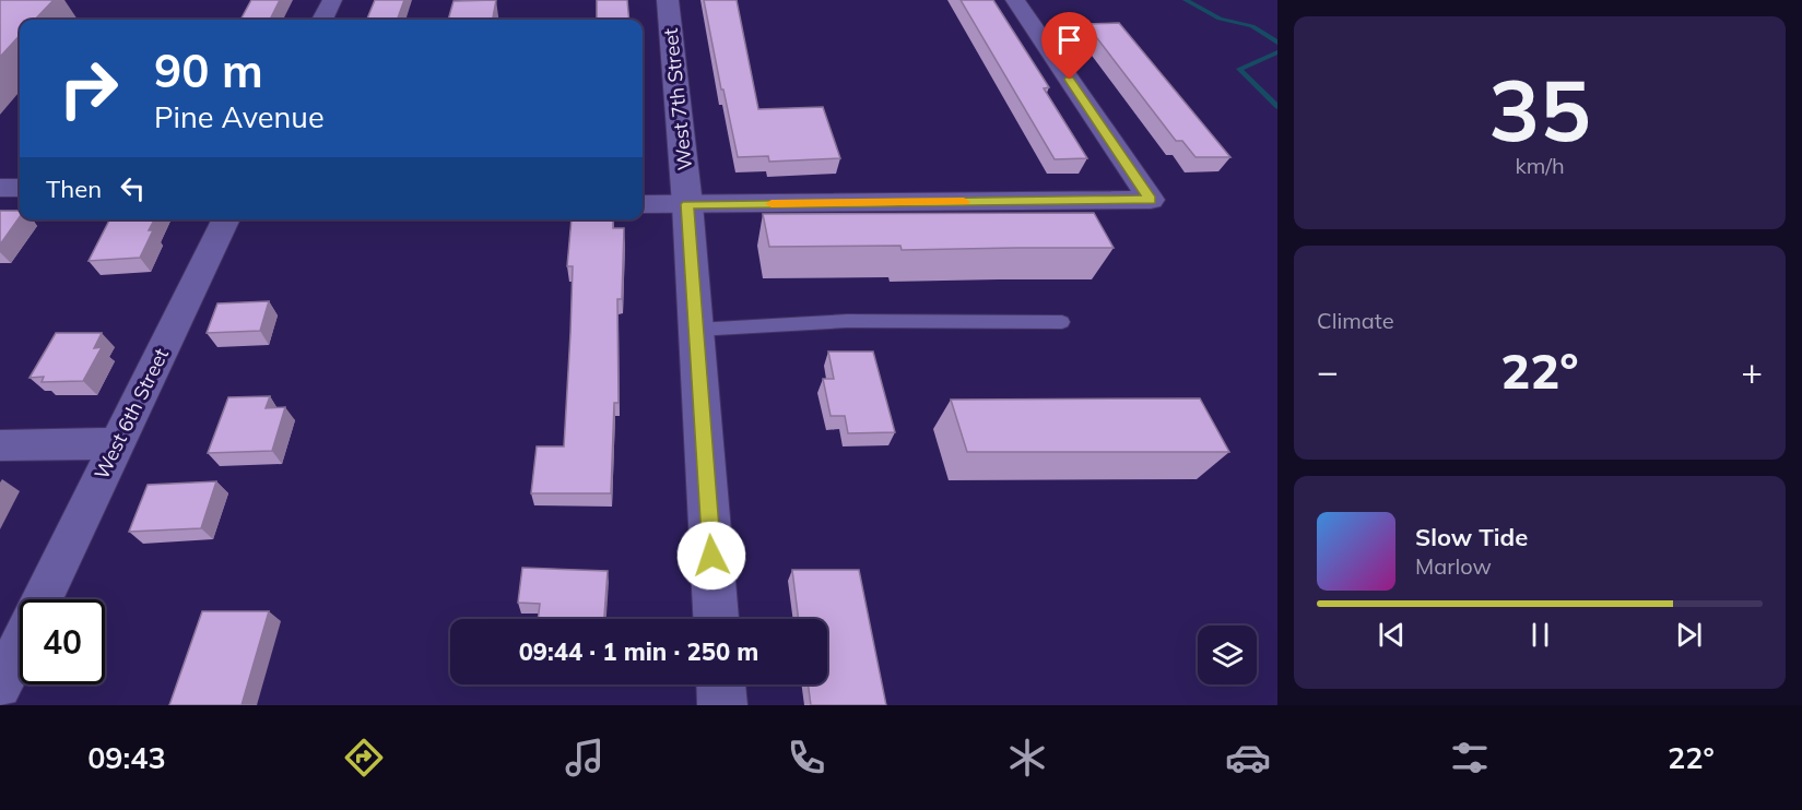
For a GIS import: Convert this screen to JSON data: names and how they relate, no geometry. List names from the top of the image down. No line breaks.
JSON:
{"streets":{"street":["West 7th Street","West 6th Street"]},"page":{"tile":[["35","km/h"],"Climate"],"turn":["90 m","Pine Avenue"],"then":"Then","heat":["−","22°","+"],"song":["Slow Tide","Marlow"],"limit":"40","trip":"09:44 · 1 min · 250 m","tabs":["09:43","22°"]}}
